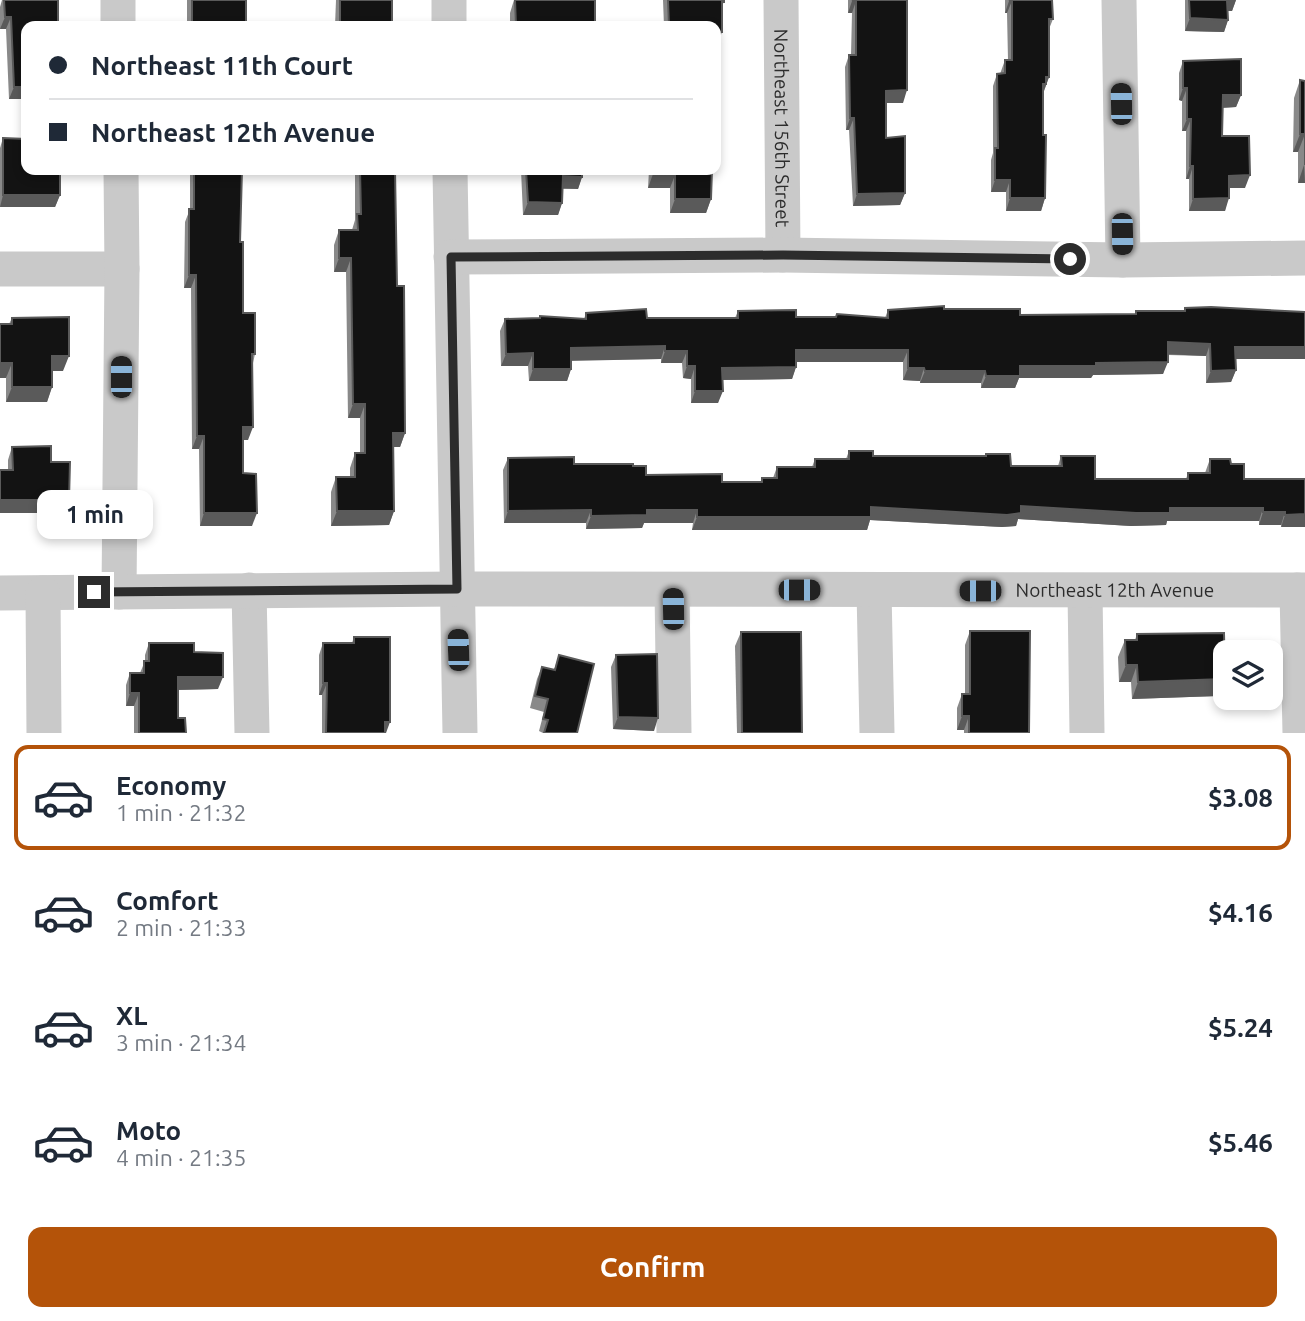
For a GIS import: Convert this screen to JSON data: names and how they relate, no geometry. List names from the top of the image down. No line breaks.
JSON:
{"streets":{"street":["Northeast 156th Street","Northeast 12th Avenue"]},"page":{"banner":["Northeast 11th Court","Northeast 12th Avenue"],"bubble":"1 min","list":[{"name":"Economy","note":"1 min · 21:32","value":"$3.08"},{"name":"Comfort","note":"2 min · 21:33","value":"$4.16"},{"name":"XL","note":"3 min · 21:34","value":"$5.24"},{"name":"Moto","note":"4 min · 21:35","value":"$5.46"}],"buttons":"Confirm"}}
